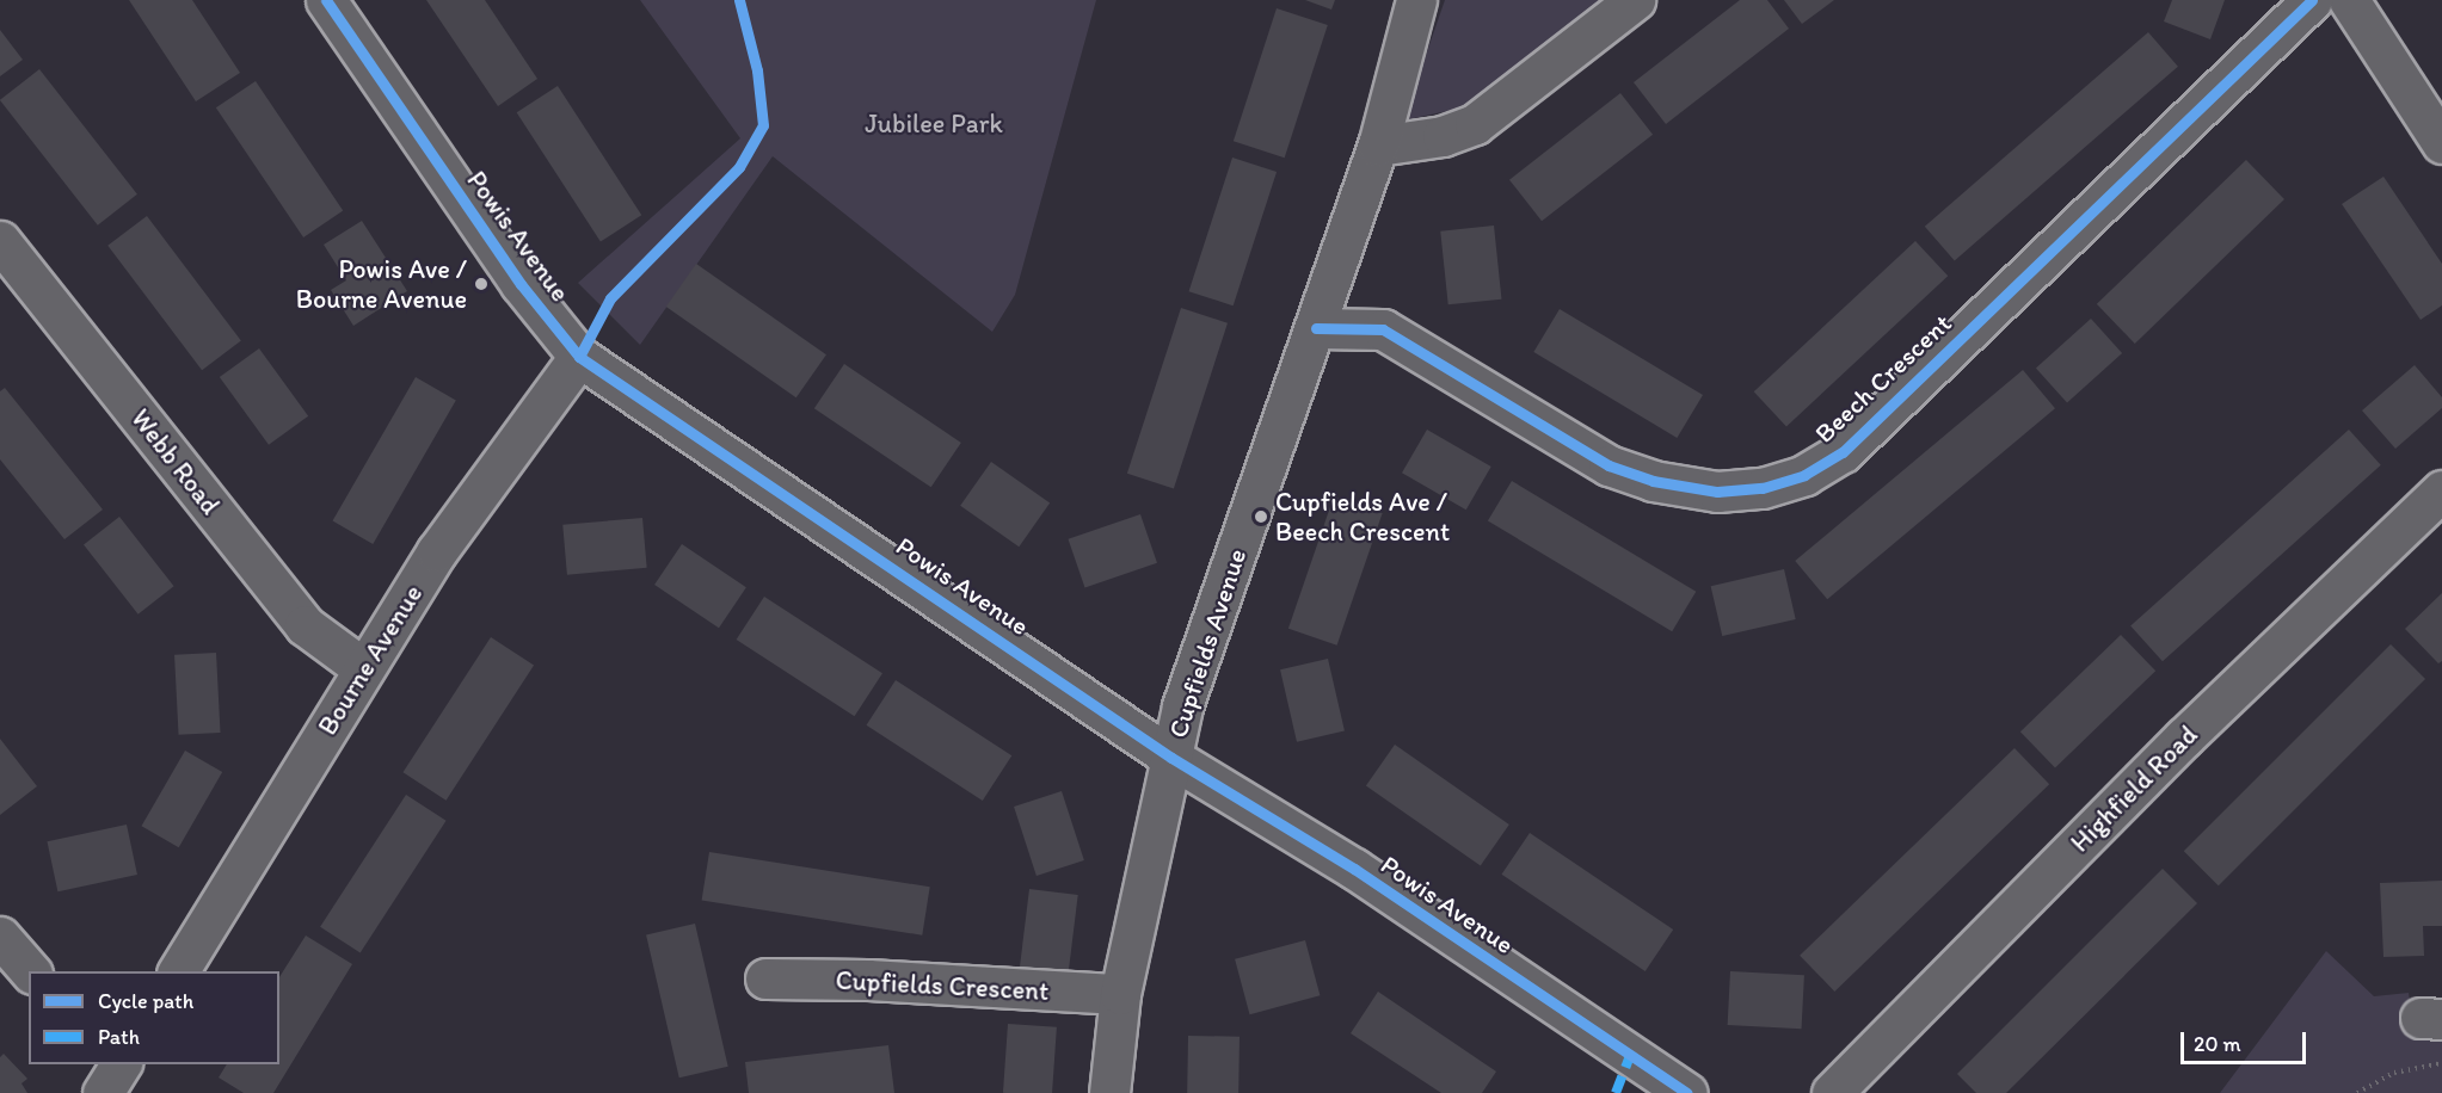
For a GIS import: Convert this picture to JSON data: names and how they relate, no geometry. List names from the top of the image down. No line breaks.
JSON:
{"streets":{"street":["Powis Avenue","Beech Crescent","Webb Road","Cupfields Avenue","Bourne Avenue","Highfield Road","Cupfields Crescent"]},"crossings":[["Powis Avenue","Cupfields Avenue"],["Powis Avenue","Bourne Avenue"],["Beech Crescent","Cupfields Avenue"],["Webb Road","Bourne Avenue"],["Cupfields Avenue","Cupfields Crescent"]],"parks":["Jubilee Park"],"places":["Powis Ave / Bourne Avenue","Cupfields Ave / Beech Crescent"],"legend":["Cycle path","Path"],"scale_bar":"20 m"}
